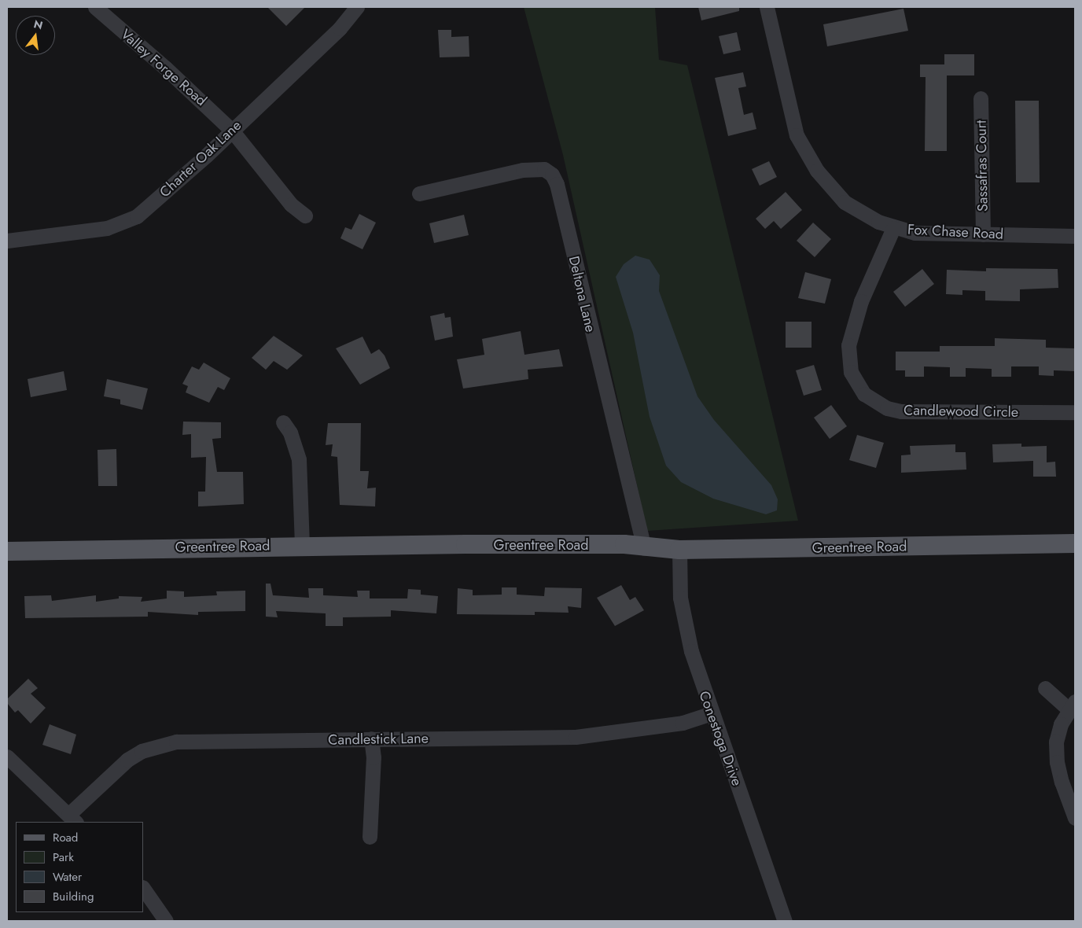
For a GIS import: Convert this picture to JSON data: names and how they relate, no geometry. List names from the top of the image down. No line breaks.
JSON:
{"streets":{"main road":["Greentree Road"],"street":["Valley Forge Road","Charter Oak Lane","Sassafras Court","Fox Chase Road","Deltona Lane","Candlewood Circle","Conestoga Drive","Candlestick Lane"]},"crossings":[["Valley Forge Road","Charter Oak Lane"],["Sassafras Court","Fox Chase Road"],["Fox Chase Road","Candlewood Circle"],["Deltona Lane","Greentree Road"],["Greentree Road","Conestoga Drive"],["Conestoga Drive","Candlestick Lane"]],"legend":["Road","Park","Water","Building"],"north":"top"}
